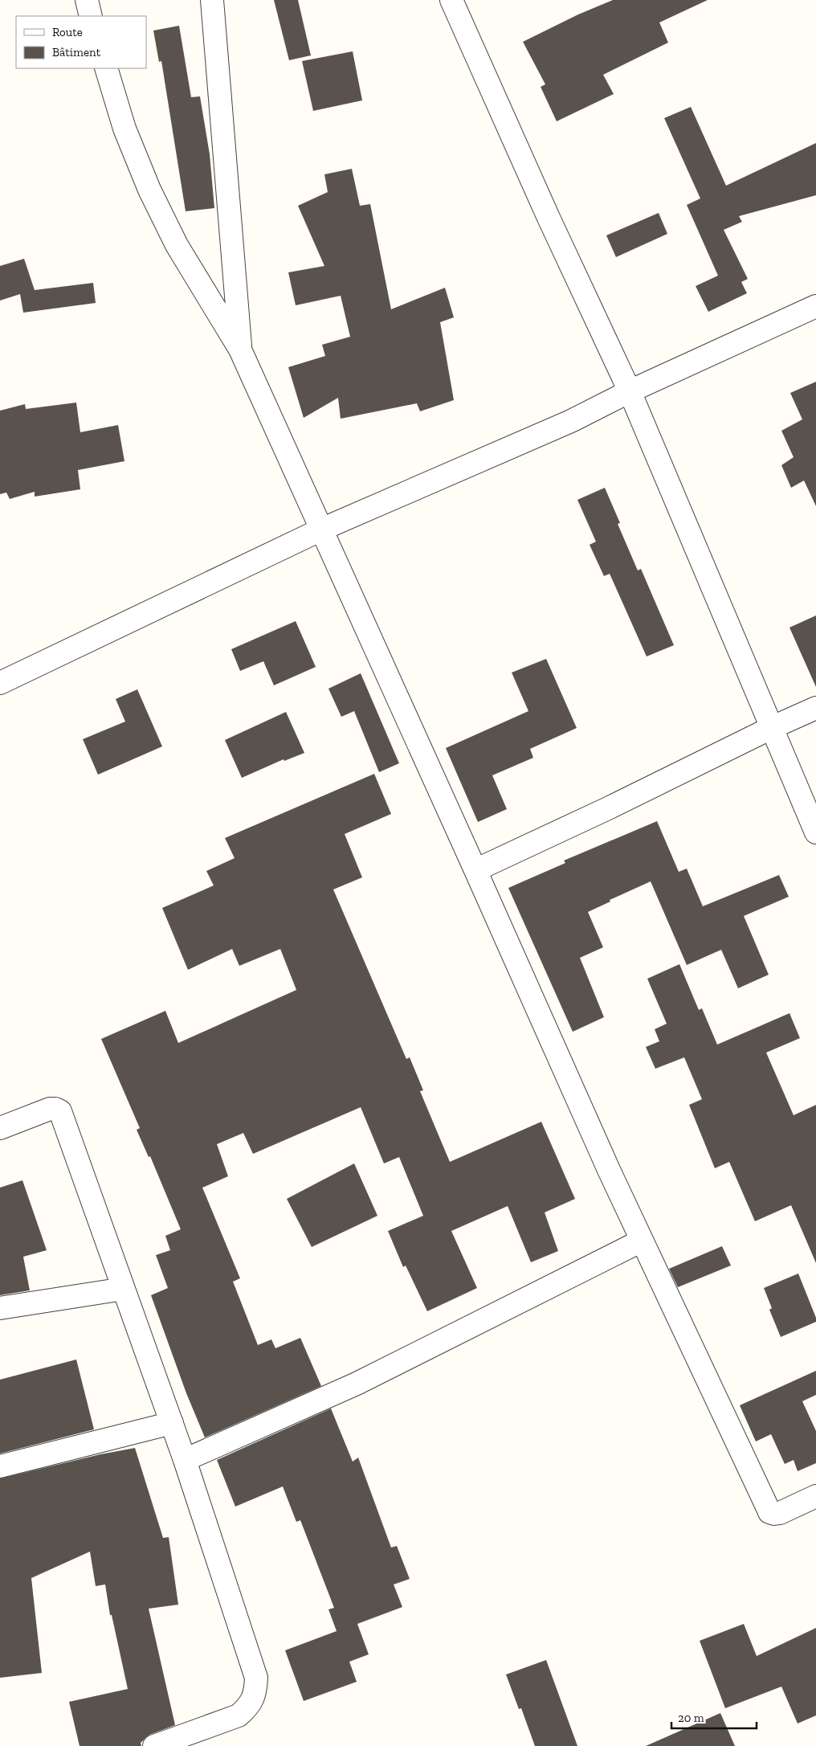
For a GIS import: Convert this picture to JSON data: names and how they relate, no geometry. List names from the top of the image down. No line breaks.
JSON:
{"legend":["Route","Bâtiment"],"scale_bar":"20 m"}
